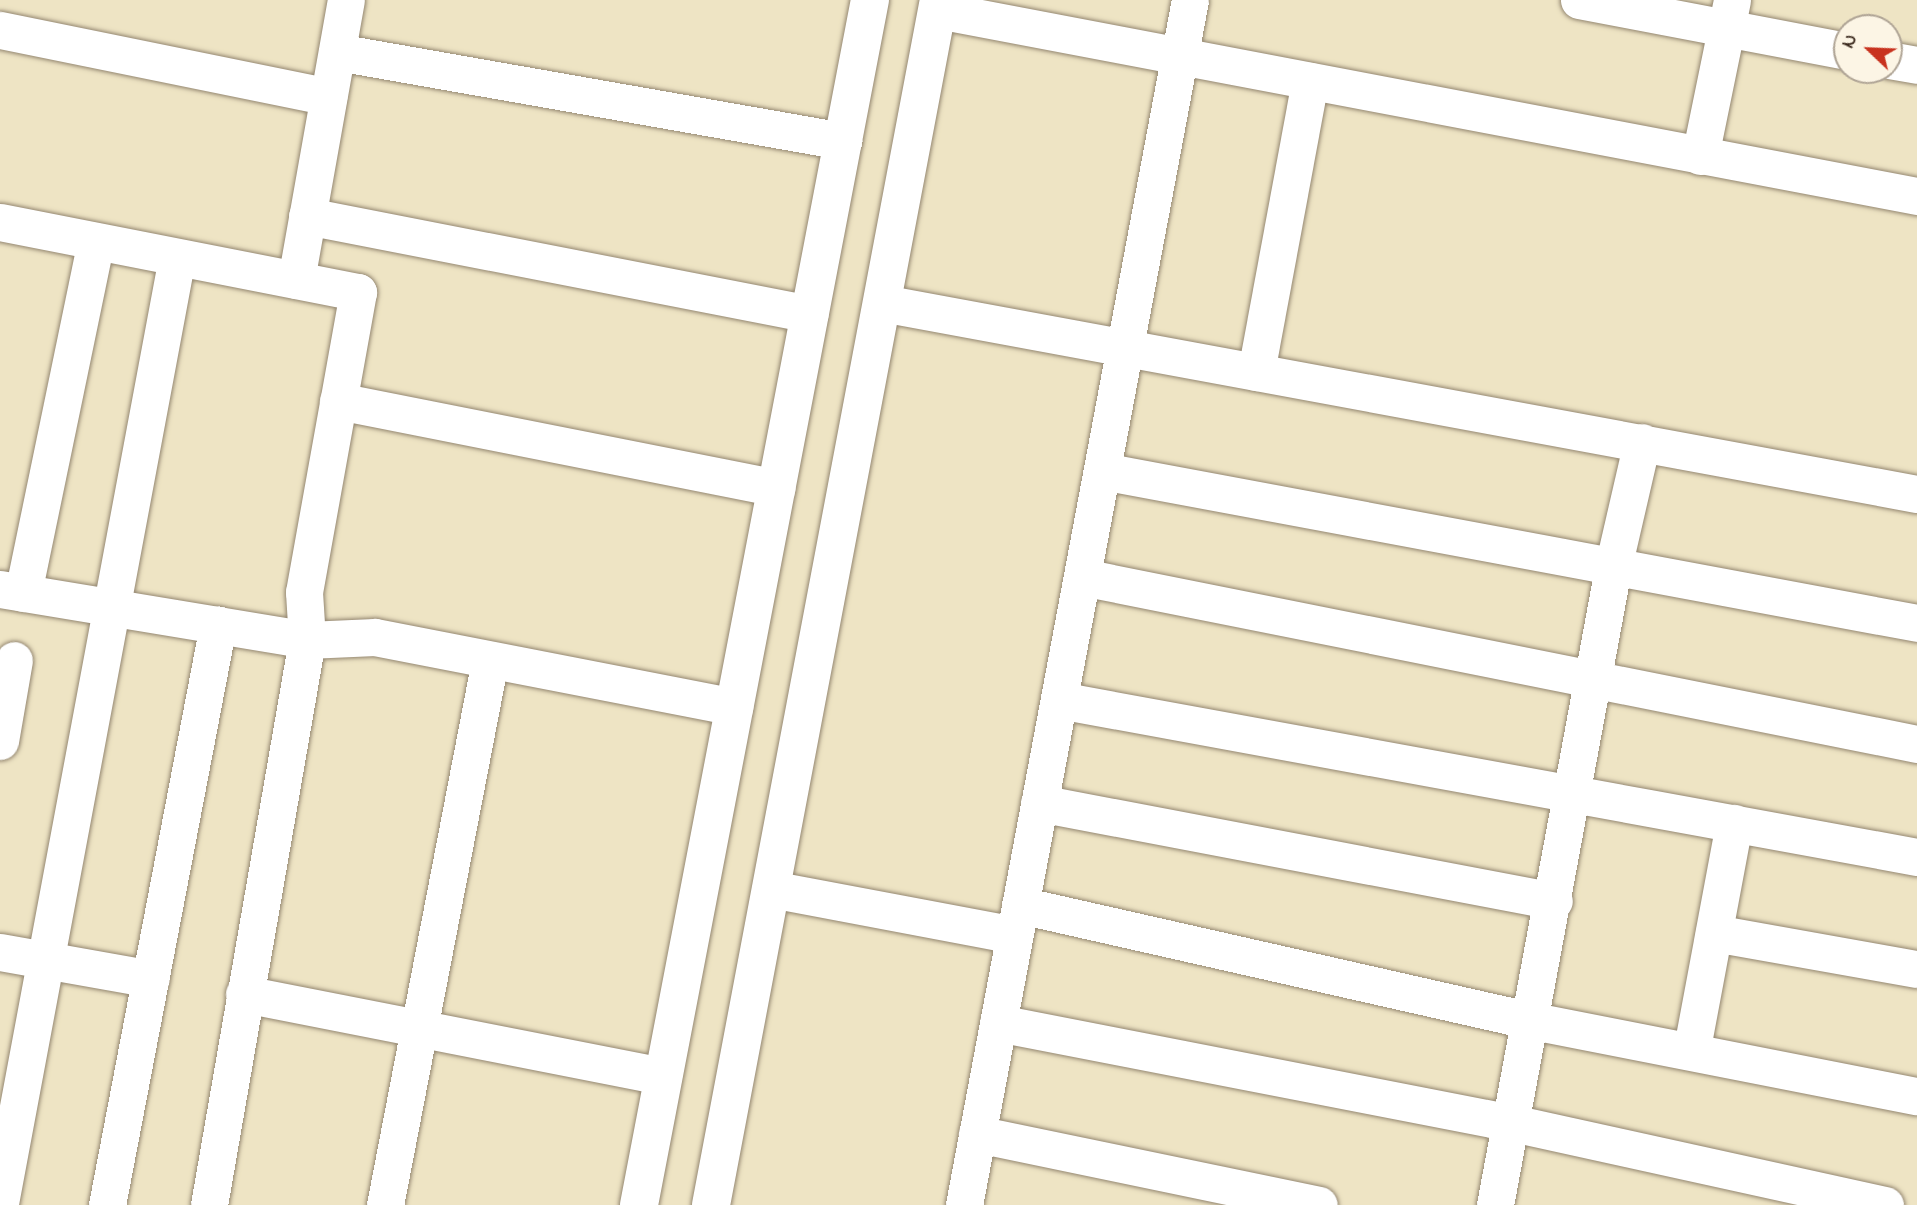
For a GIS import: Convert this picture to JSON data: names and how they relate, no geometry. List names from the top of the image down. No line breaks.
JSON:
{"north":"top left"}
